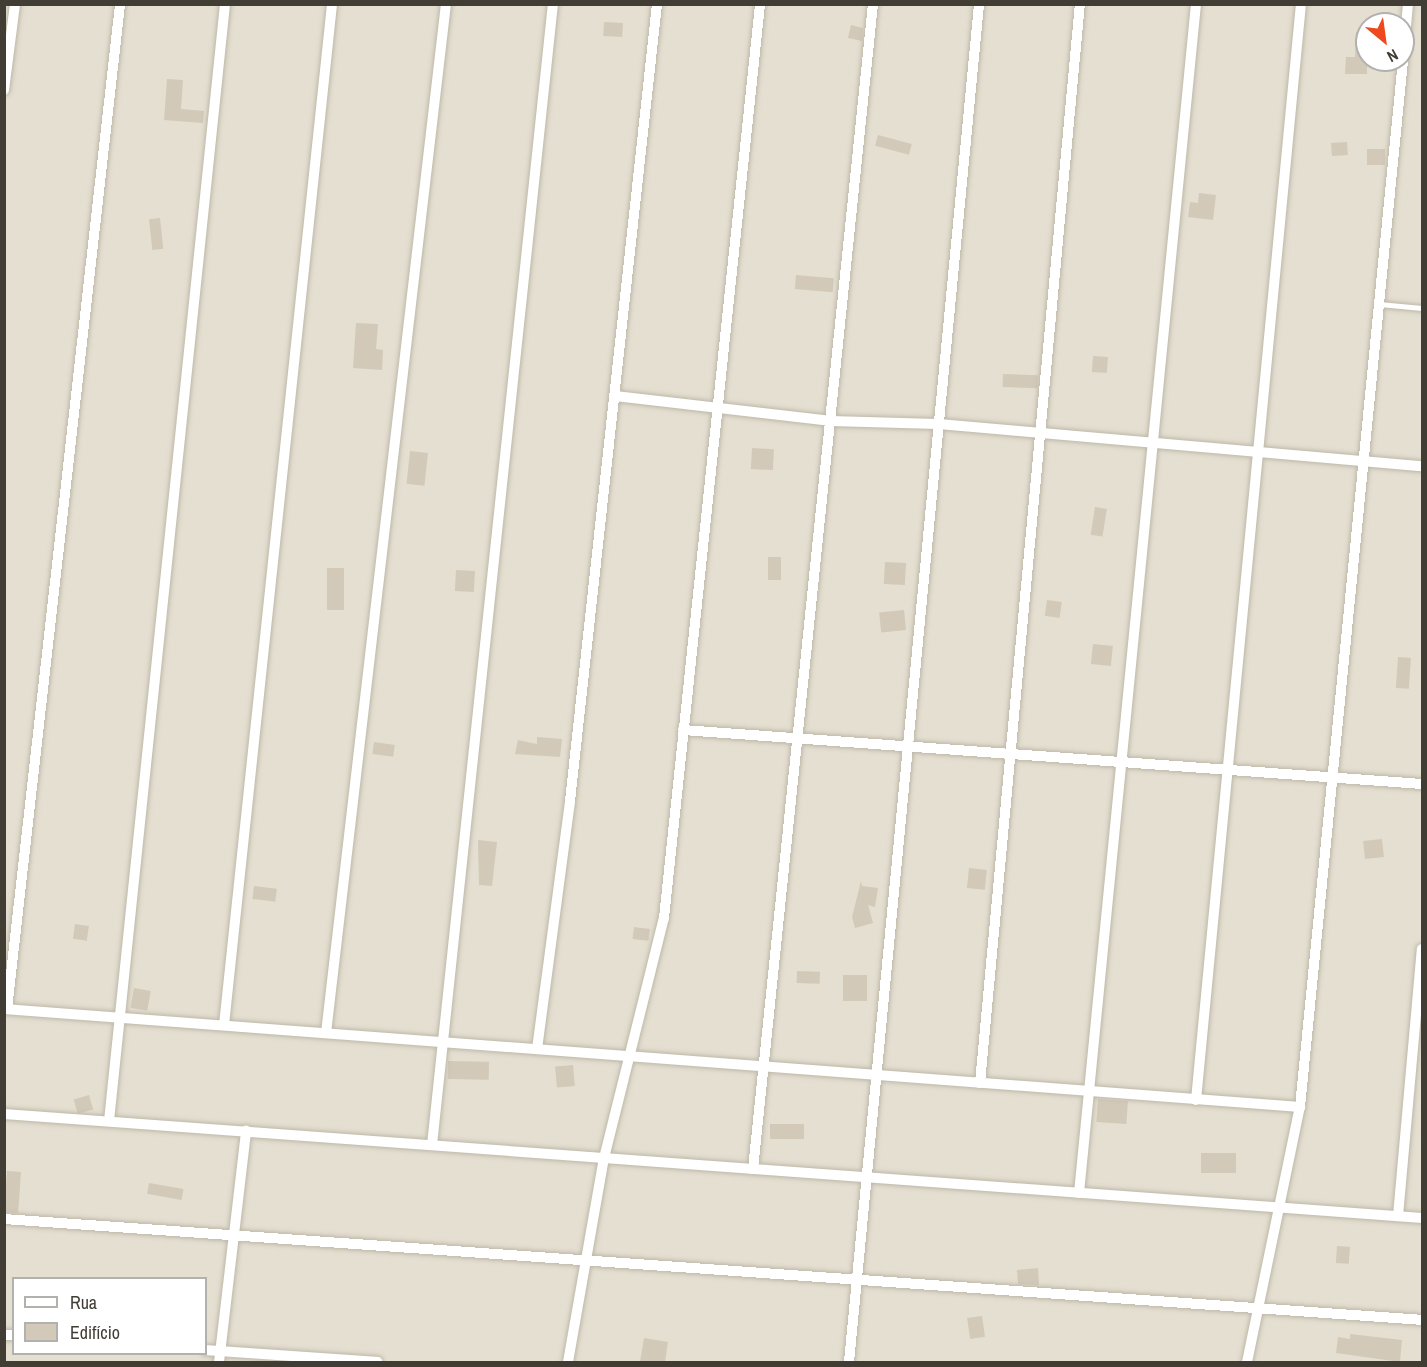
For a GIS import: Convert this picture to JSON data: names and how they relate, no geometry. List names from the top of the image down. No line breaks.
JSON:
{"legend":["Rua","Edifício"],"north":"bottom right"}
